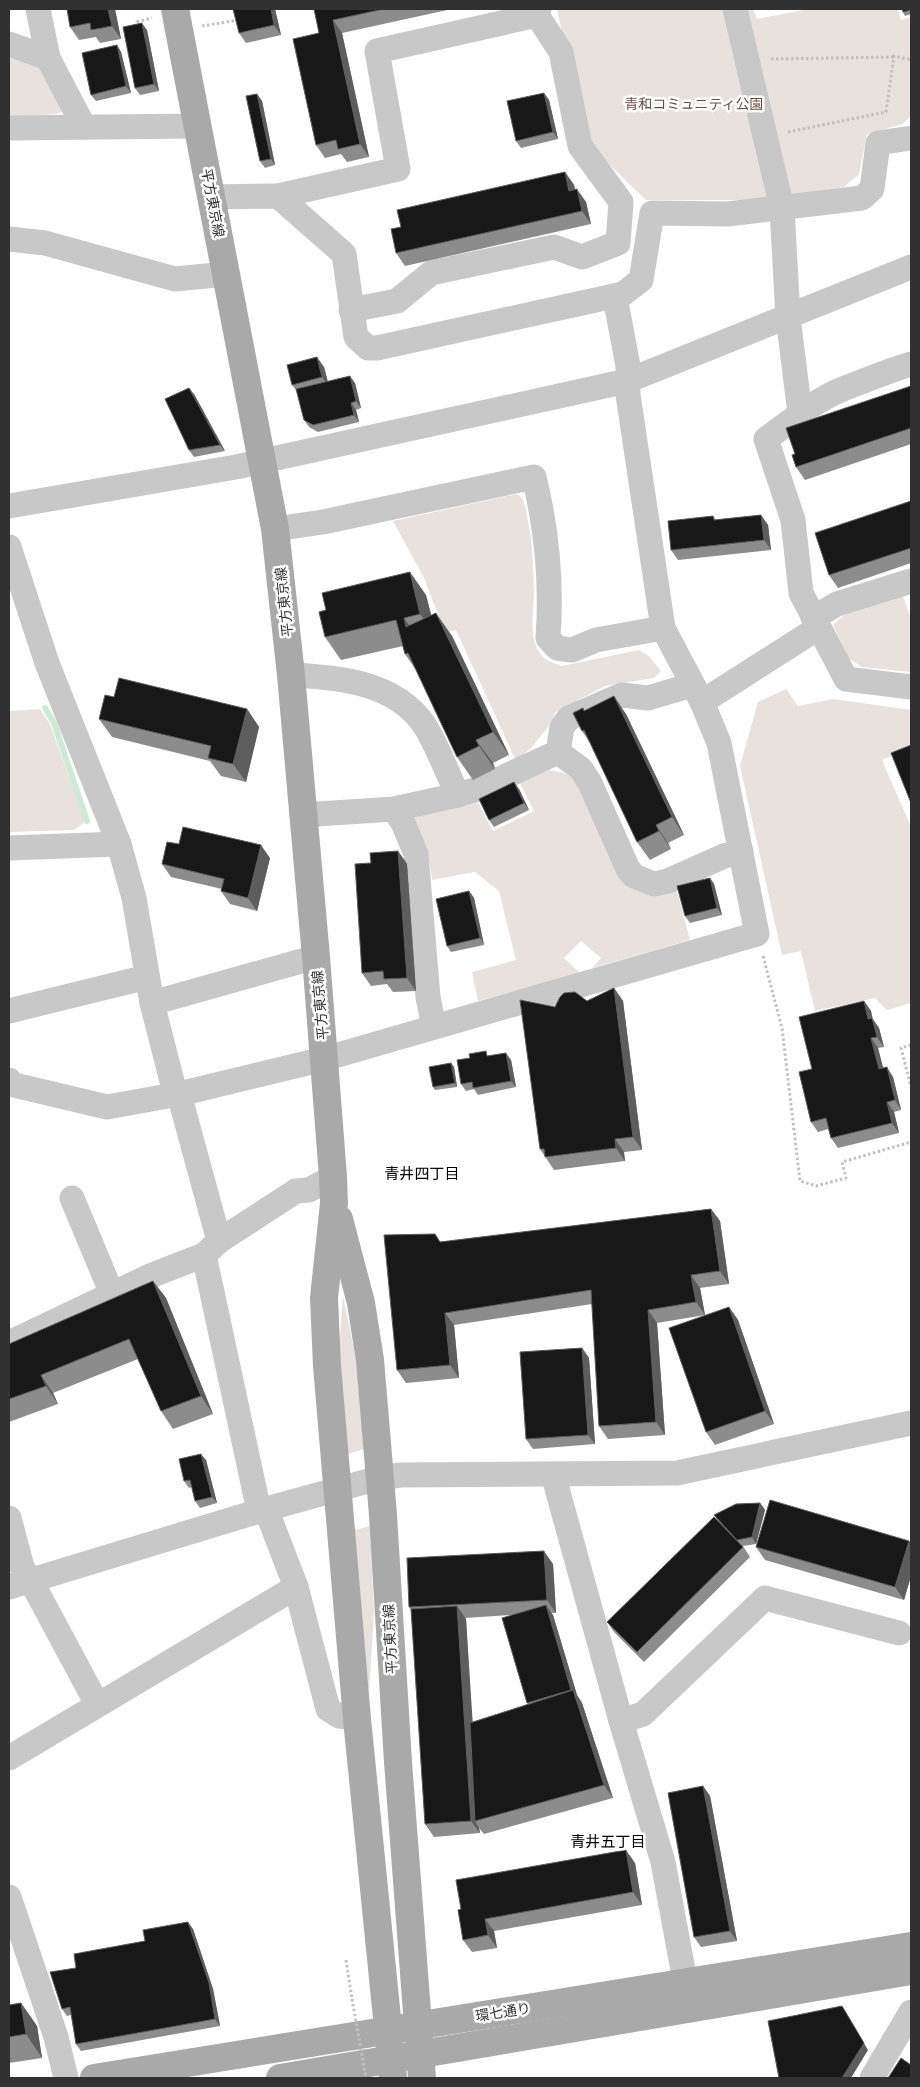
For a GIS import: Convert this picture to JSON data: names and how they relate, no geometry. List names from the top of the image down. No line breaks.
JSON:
{"streets":{"main road":["平方東京線","環七通り"]},"crossings":[["平方東京線","環七通り"]],"districts":["青井四丁目","青井五丁目"],"parks":["青和コミュニティ公園"]}
